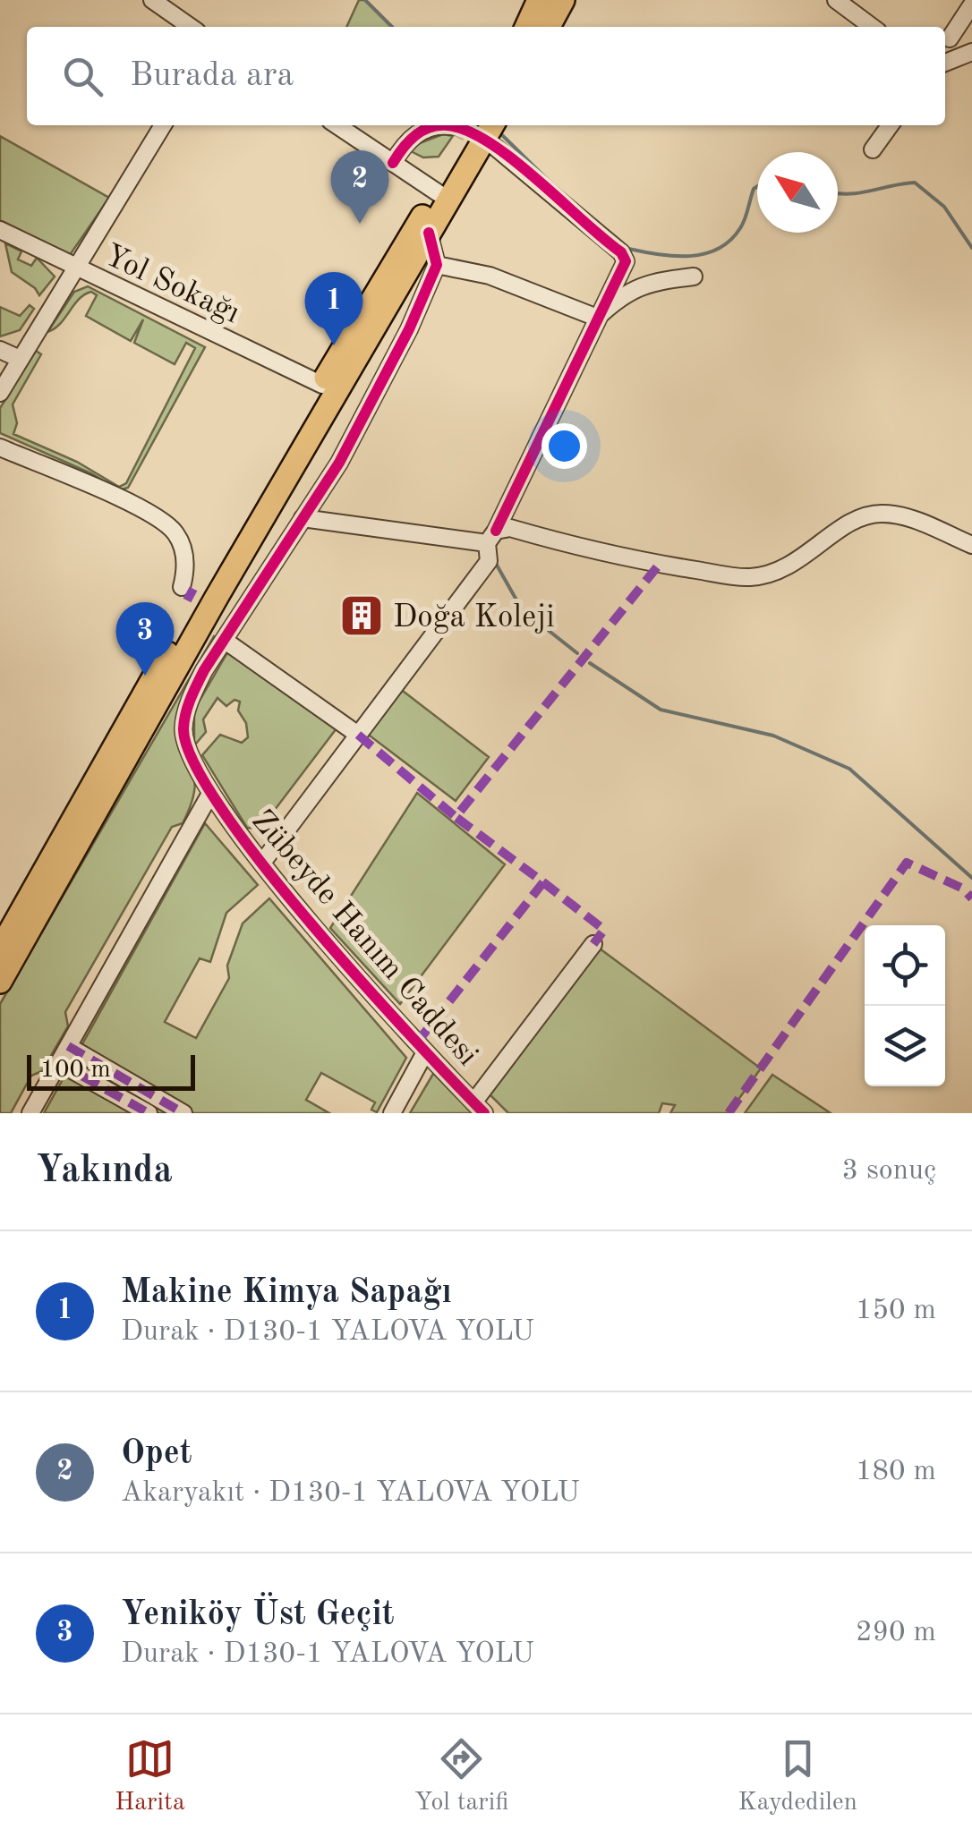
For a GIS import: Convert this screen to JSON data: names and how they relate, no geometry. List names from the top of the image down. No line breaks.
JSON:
{"streets":{"street":["Yol Sokağı","Zübeyde Hanım Caddesi"]},"places":{"building":["Doğa Koleji"]},"scale_bar":"100 m","north":"top left","page":{"search":"Burada ara","pins":["2","1","3"],"scale":"100 m","heading":["Yakında","3 sonuç"],"list":[{"mark":"1","name":"Makine Kimya Sapağı","note":"Durak · D130-1 YALOVA YOLU","value":"150 m"},{"mark":"2","name":"Opet","note":"Akaryakıt · D130-1 YALOVA YOLU","value":"180 m"},{"mark":"3","name":"Yeniköy Üst Geçit","note":"Durak · D130-1 YALOVA YOLU","value":"290 m"}],"nav":["Harita","Yol tarifi","Kaydedilen"]}}
